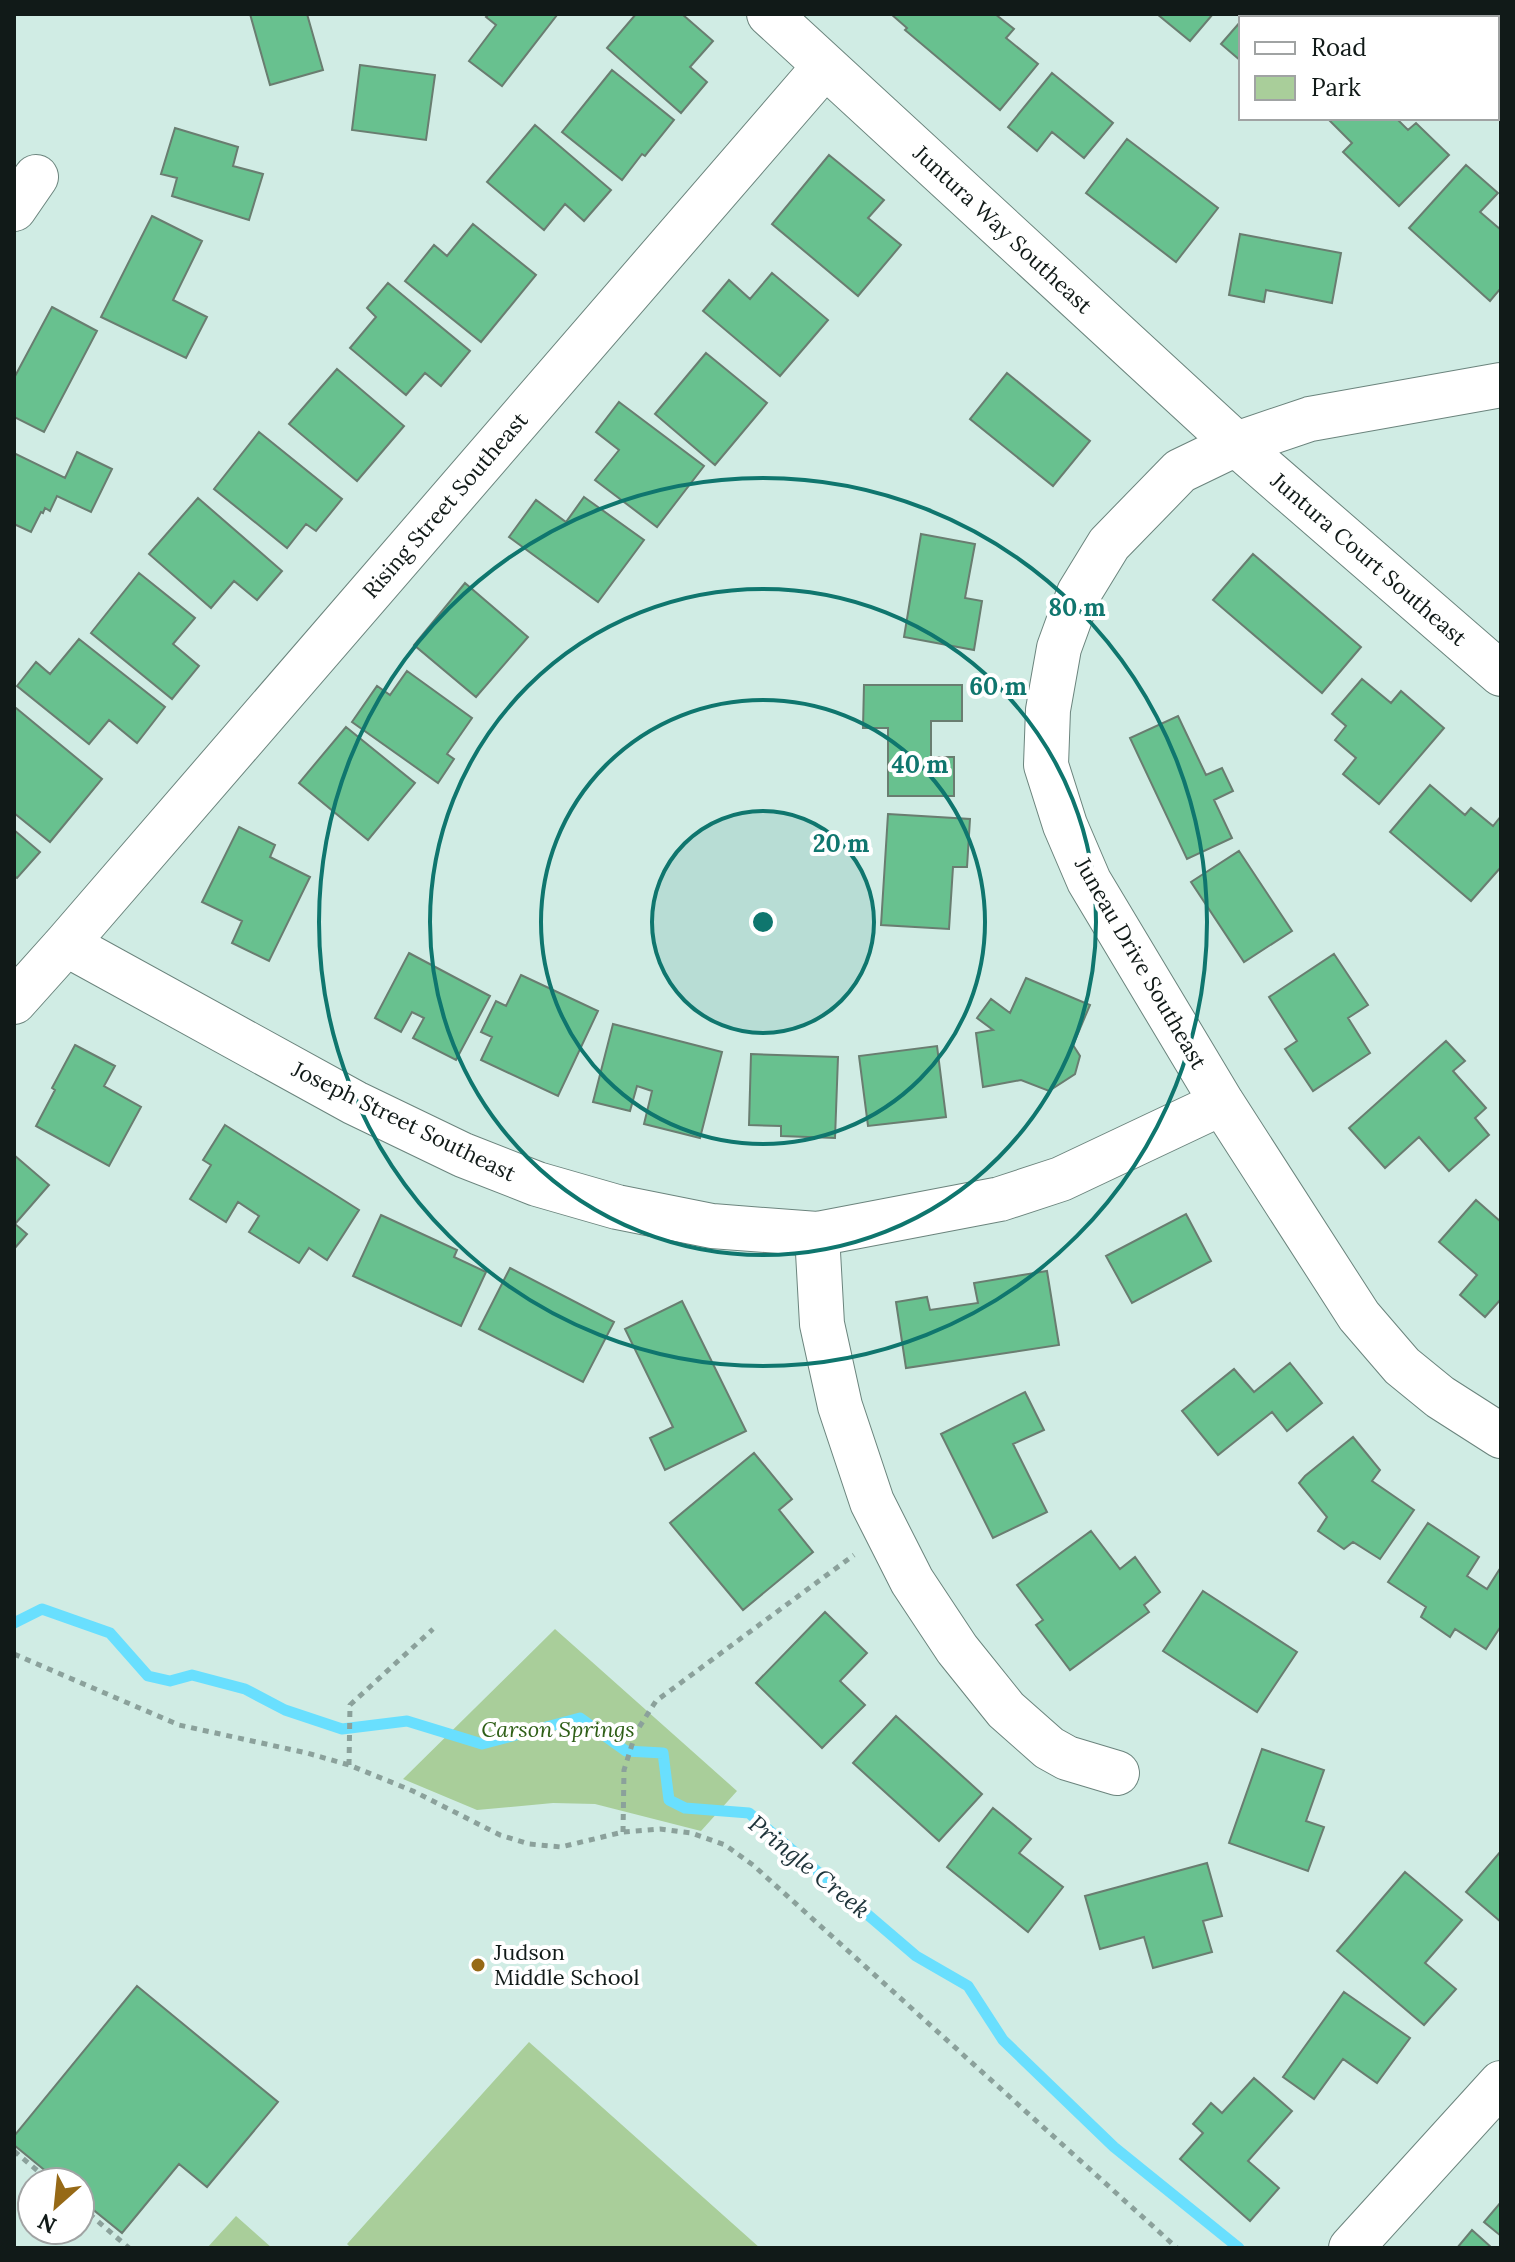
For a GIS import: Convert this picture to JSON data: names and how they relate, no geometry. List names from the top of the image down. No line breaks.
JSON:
{"streets":{"street":["Juntura Way Southeast","Rising Street Southeast","Juntura Court Southeast","Juneau Drive Southeast","Joseph Street Southeast"]},"crossings":[["Juntura Way Southeast","Rising Street Southeast"],["Juntura Way Southeast","Juntura Court Southeast"],["Juntura Way Southeast","Juneau Drive Southeast"],["Rising Street Southeast","Joseph Street Southeast"],["Juntura Court Southeast","Juneau Drive Southeast"],["Juneau Drive Southeast","Joseph Street Southeast"]],"water":["Pringle Creek"],"parks":["Carson Springs"],"places":["Judson Middle School"],"legend":["Road","Park"],"north":"bottom left","rings":["80 m","60 m","40 m","20 m"]}
